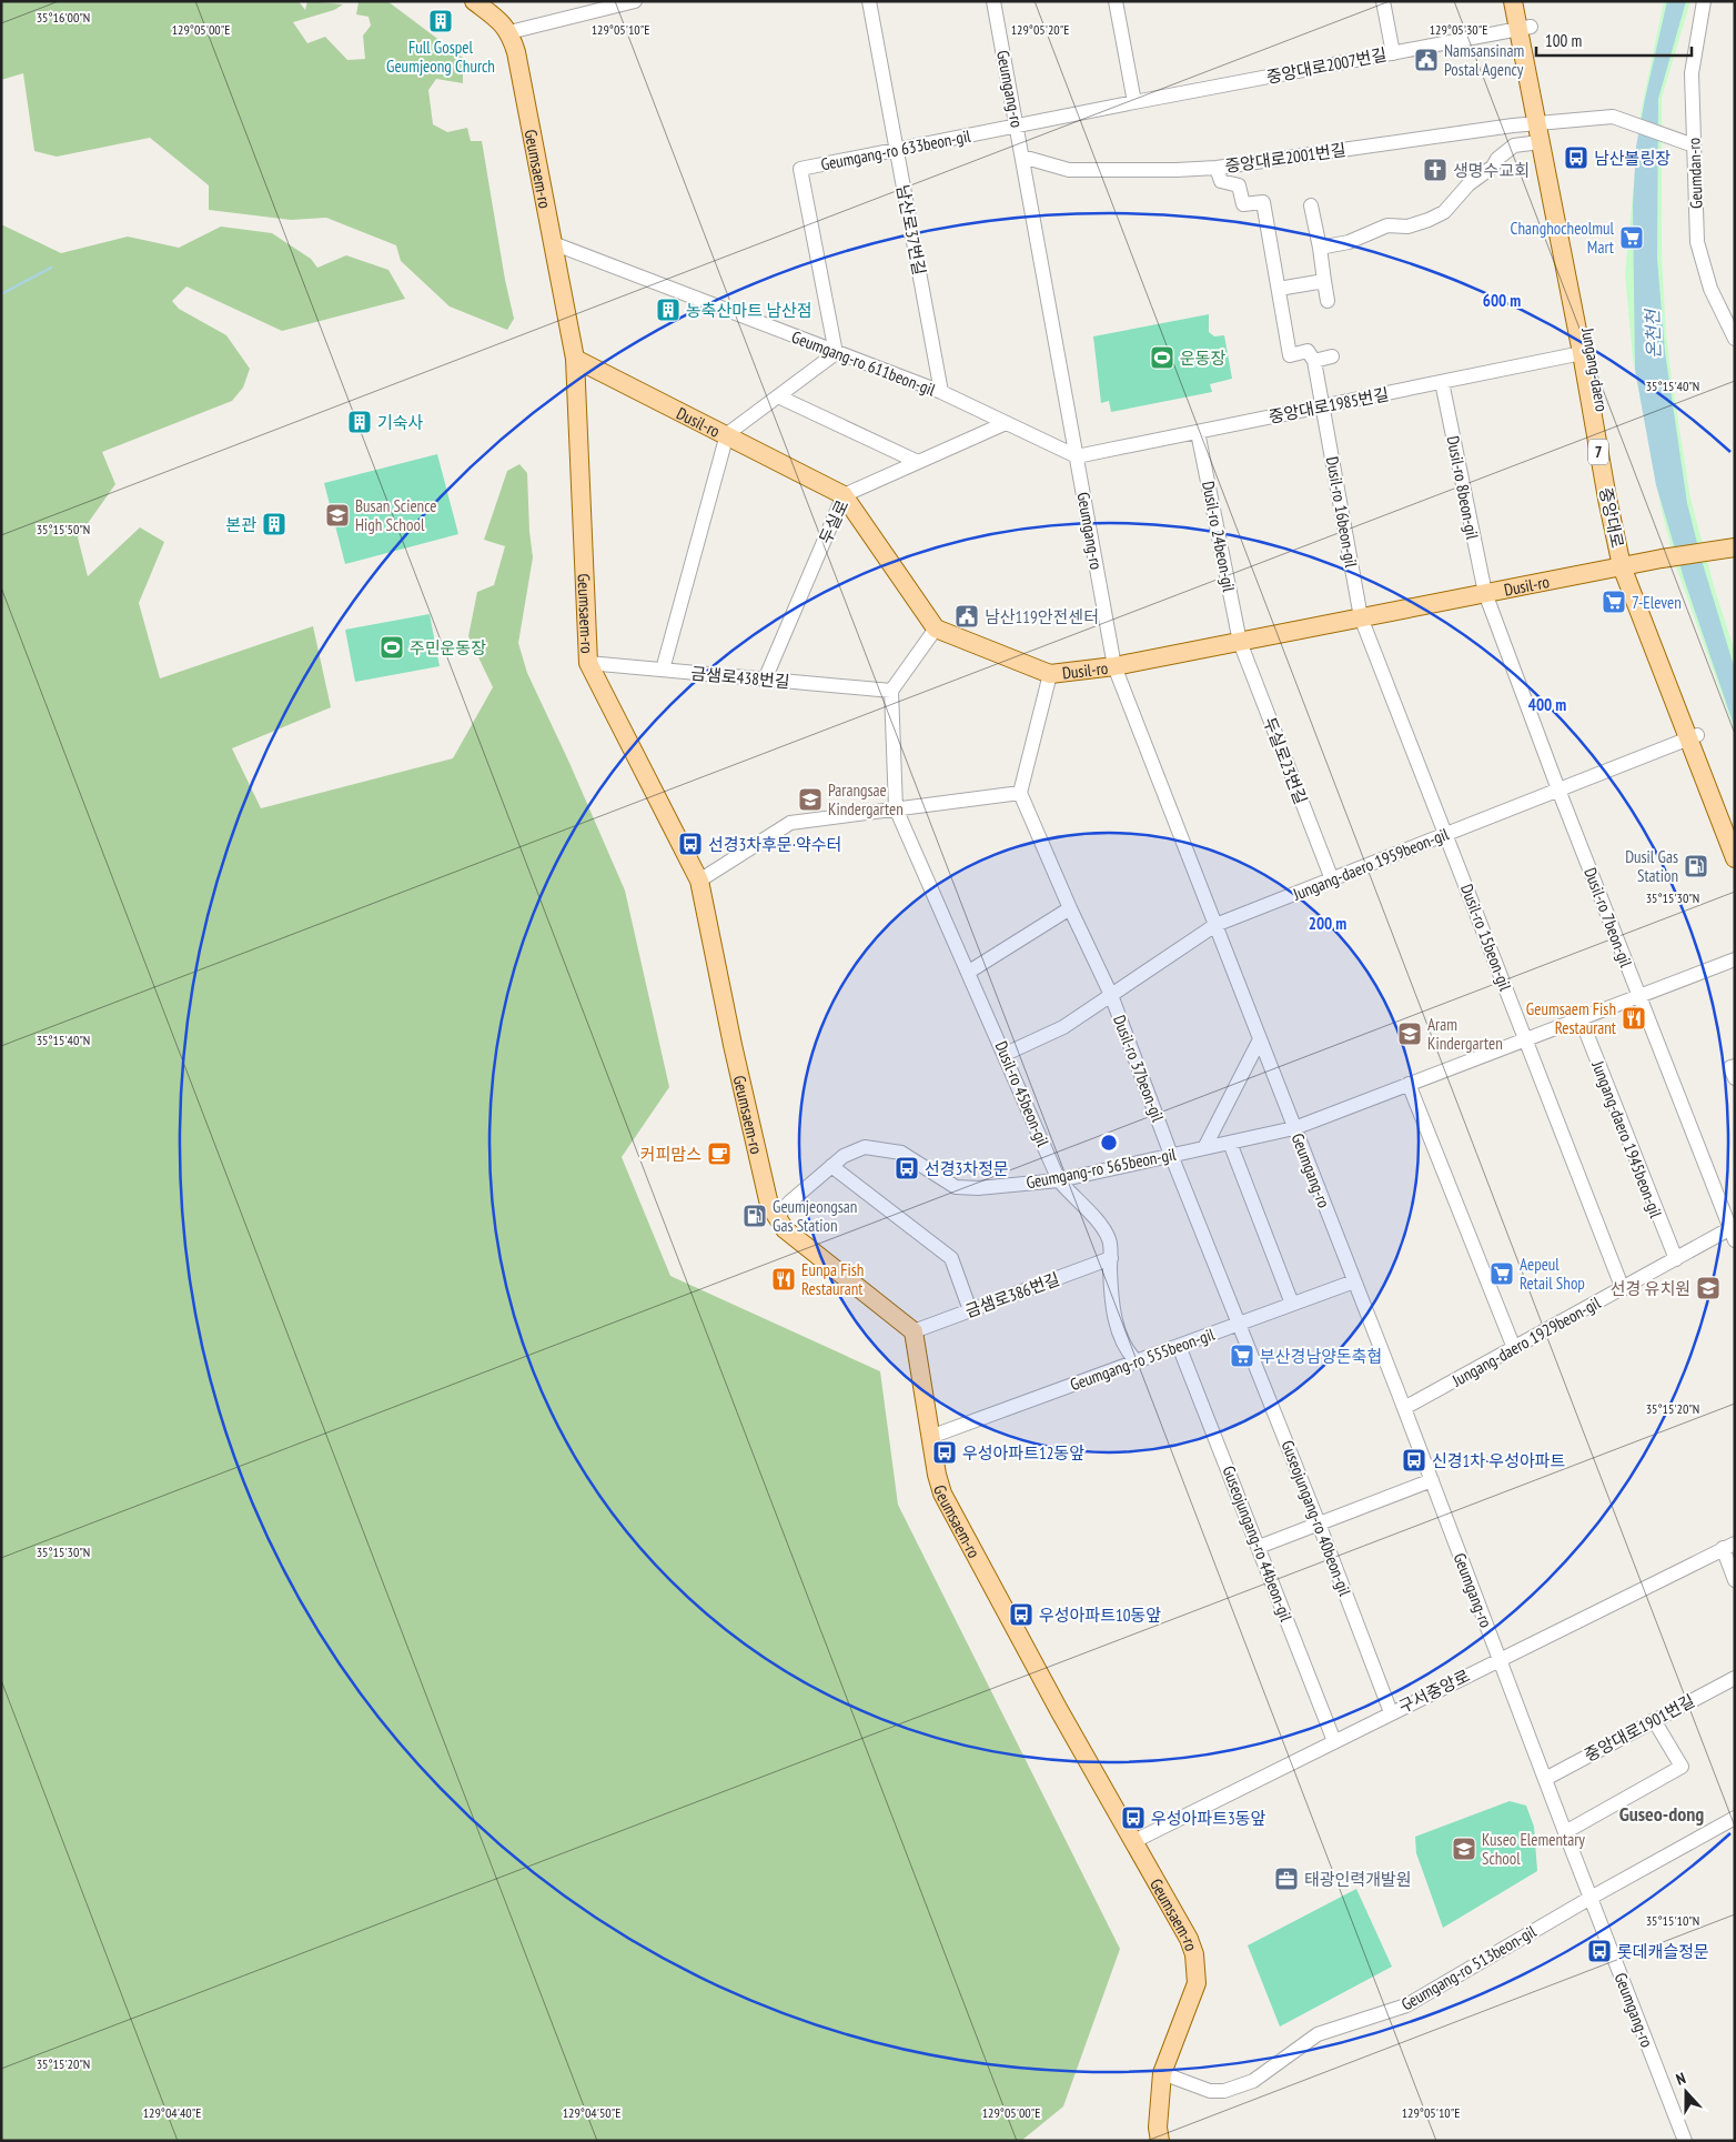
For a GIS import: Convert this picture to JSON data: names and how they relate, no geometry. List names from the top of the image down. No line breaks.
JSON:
{"streets":{"main road":["Geumsaem-ro","Jungang-daero","Dusil-ro","7","중앙대로"],"street":["중앙대로2007번길","Geumgang-ro","Geumgang-ro 633beon-gil","중앙대로2001번길","Geumdan-ro","남산로37번길","Geumgang-ro 611beon-gil","중앙대로1985번길","Dusil-ro 8beon-gil","Dusil-ro 16beon-gil","두실로","Dusil-ro 24beon-gil","금샘로438번길","두실로23번길","Jungang-daero 1959beon-gil","Dusil-ro 7beon-gil","Dusil-ro 15beon-gil","Dusil-ro 37beon-gil","Dusil-ro 45beon-gil","Jungang-daero 1945beon-gil","Geumgang-ro 565beon-gil","금샘로386번길","Jungang-daero 1929beon-gil","Geumgang-ro 555beon-gil","Guseojungang-ro 40beon-gil","Guseojungang-ro 44beon-gil","구서중앙로","중앙대로1901번길","Geumgang-ro 513beon-gil"]},"crossings":[["중앙대로2007번길","Geumgang-ro"],["중앙대로2007번길","Geumgang-ro 633beon-gil"],["중앙대로2007번길","Jungang-daero"],["Geumgang-ro","Geumgang-ro 633beon-gil"],["Geumgang-ro","중앙대로2001번길"],["Geumgang-ro","Geumgang-ro 611beon-gil"],["Geumgang-ro","중앙대로1985번길"],["Geumgang-ro","Dusil-ro"],["Geumgang-ro","Jungang-daero 1959beon-gil"],["Geumgang-ro","Geumgang-ro 565beon-gil"],["Geumgang-ro","Jungang-daero 1929beon-gil"],["Geumgang-ro","Geumgang-ro 555beon-gil"],["Geumgang-ro","구서중앙로"],["Geumgang-ro","중앙대로1901번길"],["Geumgang-ro","Geumgang-ro 513beon-gil"],["Geumgang-ro 633beon-gil","남산로37번길"],["Geumgang-ro 633beon-gil","Geumgang-ro 611beon-gil"],["중앙대로2001번길","Jungang-daero"],["중앙대로2001번길","중앙대로"],["Geumsaem-ro","Geumgang-ro 611beon-gil"],["Geumsaem-ro","Dusil-ro"],["Geumsaem-ro","금샘로438번길"],["Geumsaem-ro","Geumgang-ro 565beon-gil"],["Geumsaem-ro","금샘로386번길"],["Geumsaem-ro","Geumgang-ro 555beon-gil"],["Geumsaem-ro","구서중앙로"],["Geumsaem-ro","Geumgang-ro 513beon-gil"],["남산로37번길","Geumgang-ro 611beon-gil"],["Geumgang-ro 611beon-gil","중앙대로1985번길"],["Geumgang-ro 611beon-gil","두실로"],["Jungang-daero","Dusil-ro"],["Jungang-daero","7"],["Jungang-daero","중앙대로"],["Jungang-daero","Jungang-daero 1959beon-gil"],["중앙대로1985번길","Dusil-ro 8beon-gil"],["중앙대로1985번길","Dusil-ro 16beon-gil"],["중앙대로1985번길","중앙대로"],["중앙대로1985번길","Dusil-ro 24beon-gil"],["Dusil-ro","Dusil-ro 8beon-gil"],["Dusil-ro","Dusil-ro 16beon-gil"],["Dusil-ro","중앙대로"],["Dusil-ro","두실로"],["Dusil-ro","Dusil-ro 24beon-gil"],["Dusil-ro","두실로23번길"],["Dusil-ro","Dusil-ro 7beon-gil"],["Dusil-ro","Dusil-ro 15beon-gil"],["7","Jungang-daero 1959beon-gil"],["Dusil-ro 8beon-gil","Dusil-ro 7beon-gil"],["Dusil-ro 16beon-gil","Dusil-ro 15beon-gil"],["두실로","금샘로438번길"],["Dusil-ro 24beon-gil","두실로23번길"],["금샘로438번길","Dusil-ro 45beon-gil"],["두실로23번길","Jungang-daero 1959beon-gil"],["Jungang-daero 1959beon-gil","Dusil-ro 7beon-gil"],["Jungang-daero 1959beon-gil","Dusil-ro 15beon-gil"],["Jungang-daero 1959beon-gil","Dusil-ro 37beon-gil"],["Jungang-daero 1959beon-gil","Dusil-ro 45beon-gil"],["Dusil-ro 7beon-gil","Jungang-daero 1929beon-gil"],["Dusil-ro 15beon-gil","Jungang-daero 1929beon-gil"],["Dusil-ro 37beon-gil","Geumgang-ro 565beon-gil"],["Dusil-ro 37beon-gil","Geumgang-ro 555beon-gil"],["Dusil-ro 37beon-gil","Guseojungang-ro 40beon-gil"],["Dusil-ro 45beon-gil","Geumgang-ro 565beon-gil"],["Dusil-ro 45beon-gil","금샘로386번길"],["Dusil-ro 45beon-gil","Geumgang-ro 555beon-gil"],["Jungang-daero 1945beon-gil","Jungang-daero 1929beon-gil"],["Geumgang-ro 555beon-gil","Guseojungang-ro 40beon-gil"],["Geumgang-ro 555beon-gil","Guseojungang-ro 44beon-gil"],["Guseojungang-ro 40beon-gil","구서중앙로"],["Guseojungang-ro 44beon-gil","구서중앙로"]],"districts":["Guseo-dong"],"water":["온천천"],"places":{"building":["Full Gospel Geumjeong Church","농축산마트 남산점","기숙사","본관"],"public building":["Namsansinam Postal Agency","남산119안전센터"],"bus stop":["남산볼링장","선경3차후문·약수터","선경3차정문","우성아파트12동앞","신경1차·우성아파트","우성아파트10동앞","우성아파트3동앞","롯데캐슬정문"],"church":["생명수교회"],"supermarket":["Changhocheolmul Mart","7-Eleven","Aepeul Retail Shop","부산경남양돈축협"],"sports":["운동장","주민운동장"],"school or university":["Busan Science High School","Parangsae Kindergarten","Aram Kindergarten","선경 유치원","Kuseo Elementary School"],"fuel station":["Dusil Gas Station","Geumjeongsan Gas Station"],"restaurant":["Geumsaem Fish Restaurant","Eunpa Fish Restaurant"],"cafe":["커피맘스"],"office":["태광인력개발원"]},"scale_bar":"100 m","north":"top","coordinates":["35°16'00\"N","129°05'00\"E","129°05'10\"E","129°05'20\"E","129°05'30\"E","35°15'40\"N","35°15'50\"N","35°15'30\"N","35°15'20\"N","35°15'10\"N","129°04'40\"E","129°04'50\"E"],"rings":["600 m","400 m","200 m"]}
